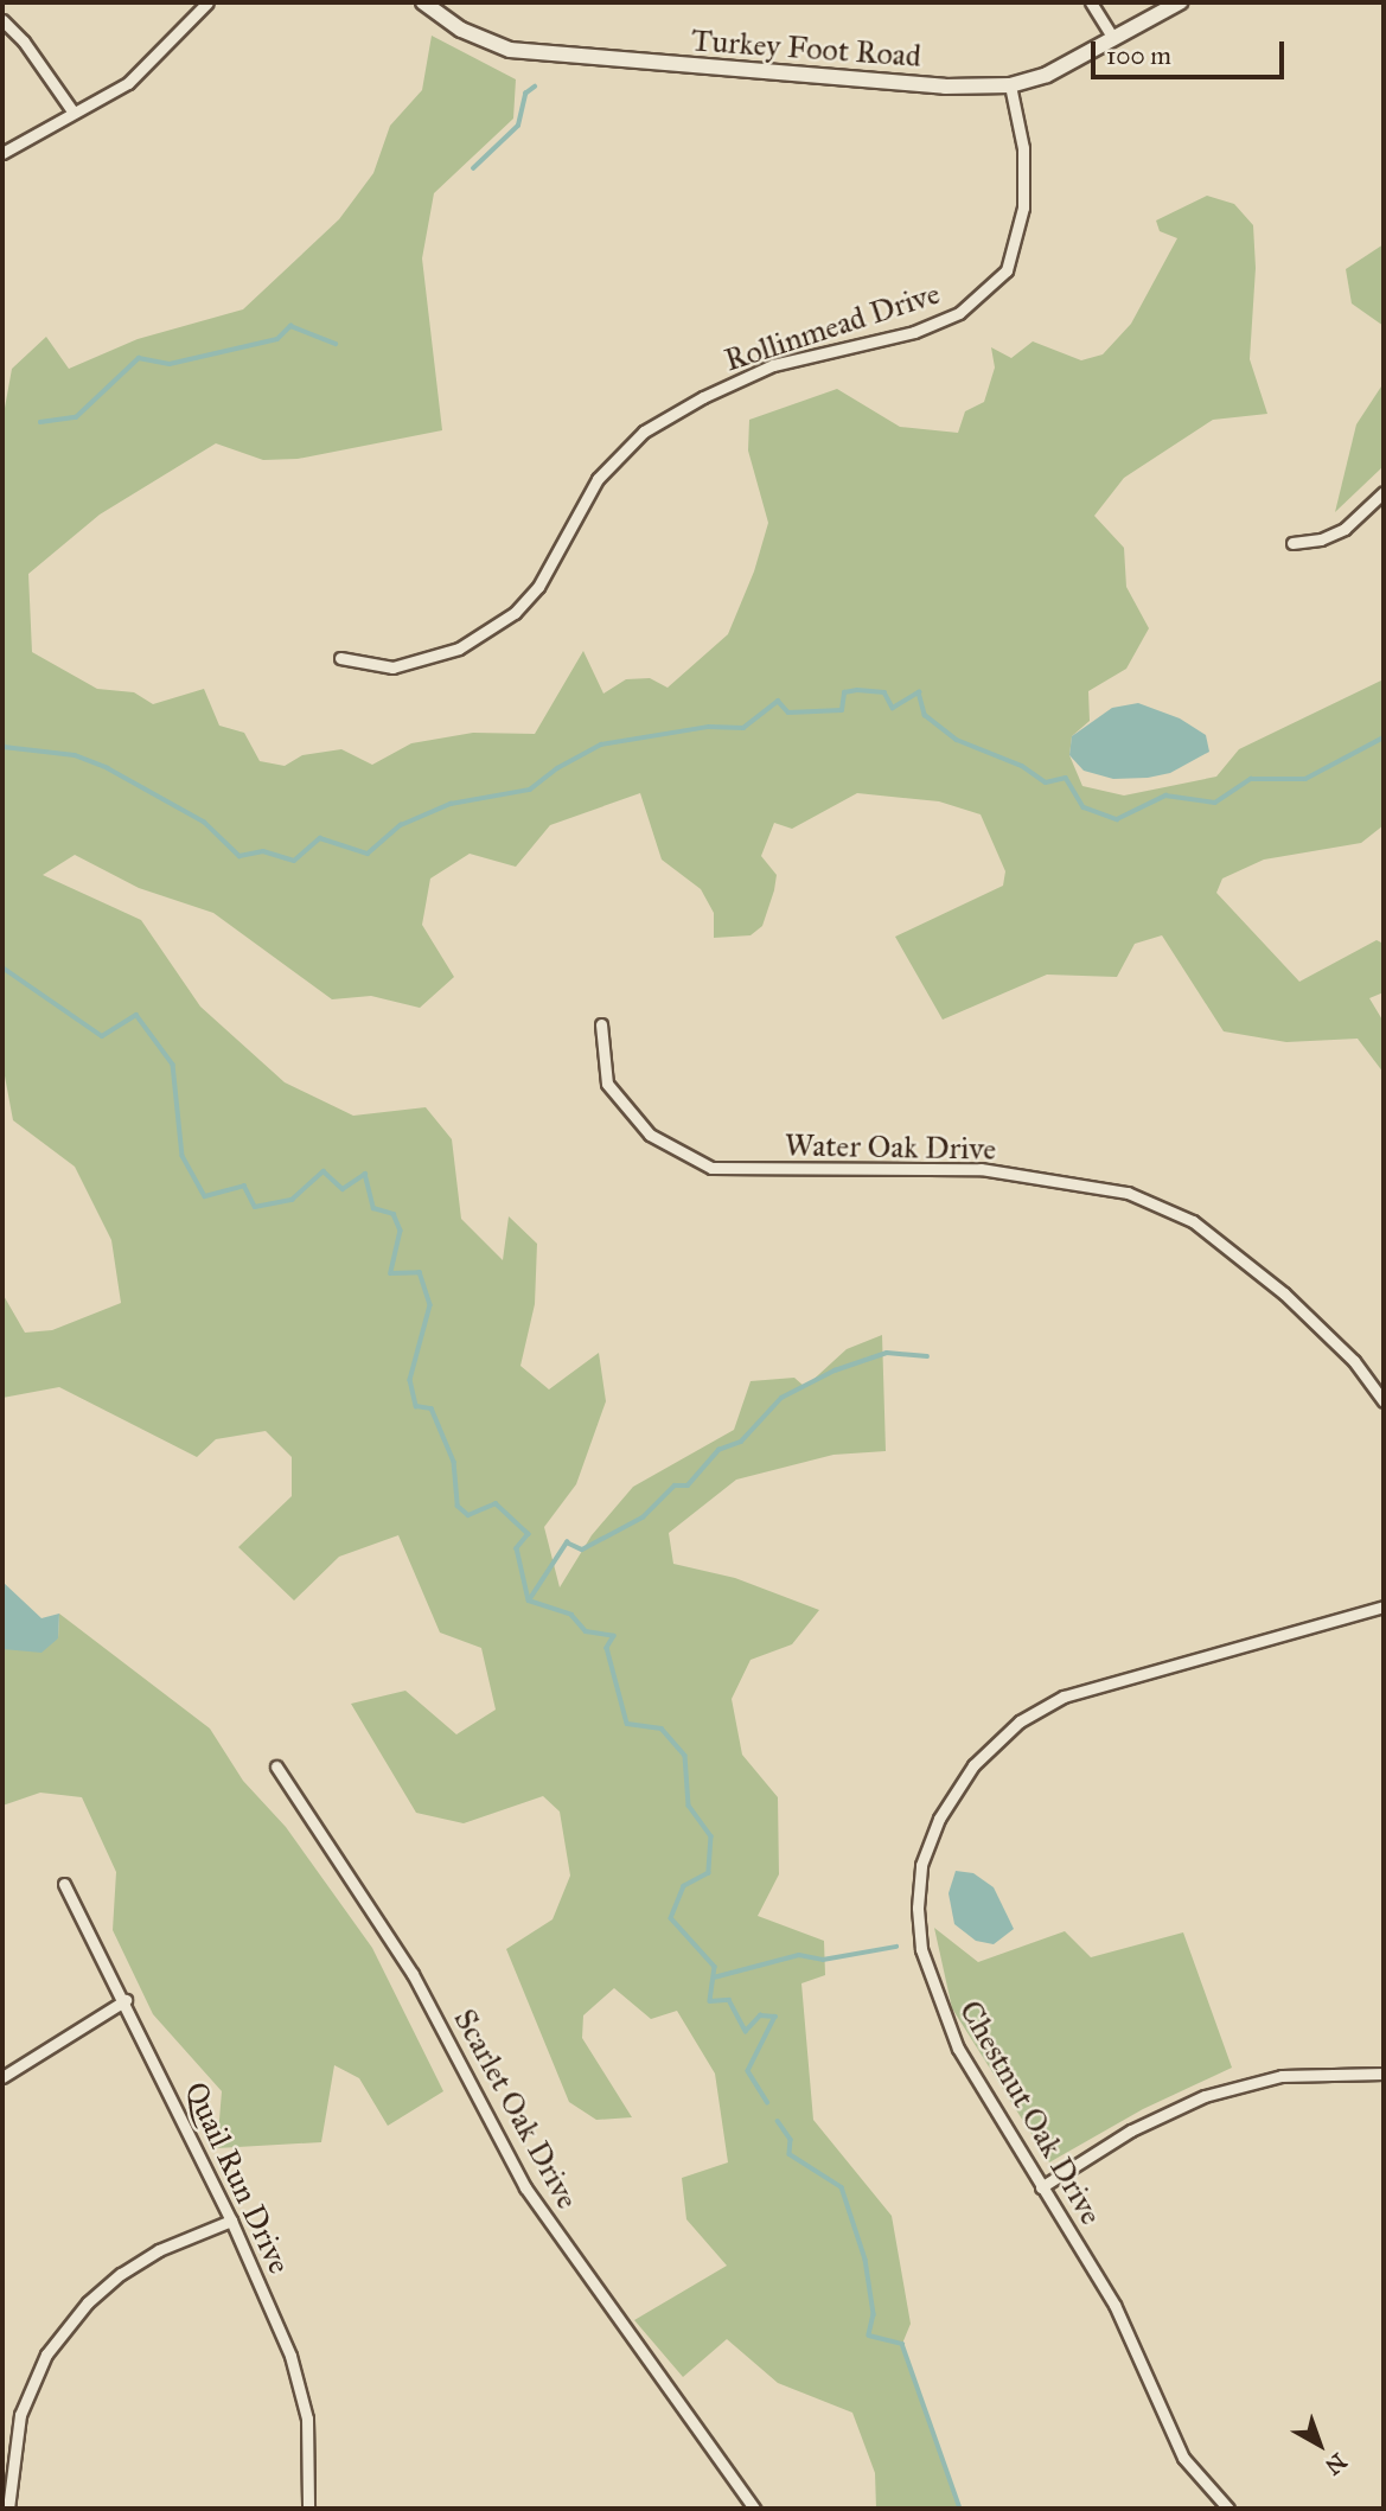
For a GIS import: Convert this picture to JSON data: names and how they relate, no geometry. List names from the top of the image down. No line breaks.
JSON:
{"streets":{"street":["Turkey Foot Road","Rollinmead Drive","Water Oak Drive","Scarlet Oak Drive","Chestnut Oak Drive","Quail Run Drive"]},"crossings":[["Turkey Foot Road","Rollinmead Drive"]],"scale_bar":"100 m","north":"bottom right"}
